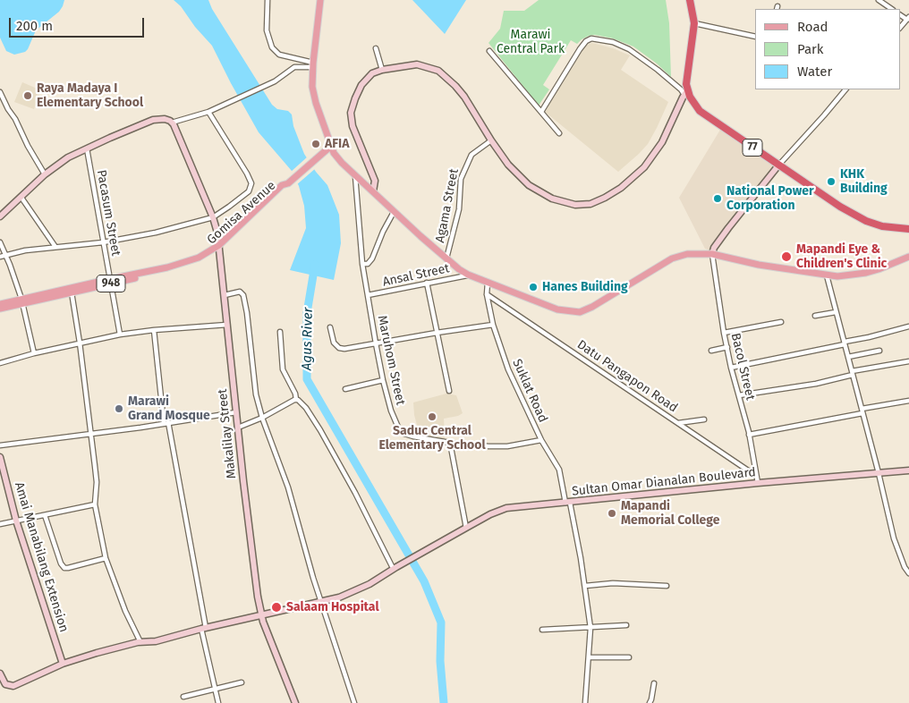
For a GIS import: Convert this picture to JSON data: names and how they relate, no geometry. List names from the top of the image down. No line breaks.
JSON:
{"streets":{"highway":["77"],"main road":["Gomisa Avenue","948","Makalilay Street","Sultan Omar Dianalan Boulevard","Amai Manabilang Extension"],"street":["Agama Street","Pacasum Street","Ansal Street","Maruhom Street","Bacol Street","Datu Pangapon Road","Suklat Road"]},"crossings":[["Pacasum Street","Gomisa Avenue"],["Gomisa Avenue","Makalilay Street"],["Ansal Street","Maruhom Street"],["Maruhom Street","Suklat Road"],["Bacol Street","Datu Pangapon Road"],["Bacol Street","Sultan Omar Dianalan Boulevard"],["Datu Pangapon Road","Suklat Road"],["Suklat Road","Sultan Omar Dianalan Boulevard"],["Makalilay Street","Sultan Omar Dianalan Boulevard"],["Sultan Omar Dianalan Boulevard","Amai Manabilang Extension"]],"water":["Agus River"],"parks":["Marawi Central Park"],"places":["Raya Madaya I Elementary School","AFIA","KHK Building","National Power Corporation","Mapandi Eye & Children's Clinic","Hanes Building","Marawi Grand Mosque","Saduc Central Elementary School","Mapandi Memorial College","Salaam Hospital"],"legend":["Road","Park","Water"],"scale_bar":"200 m"}
